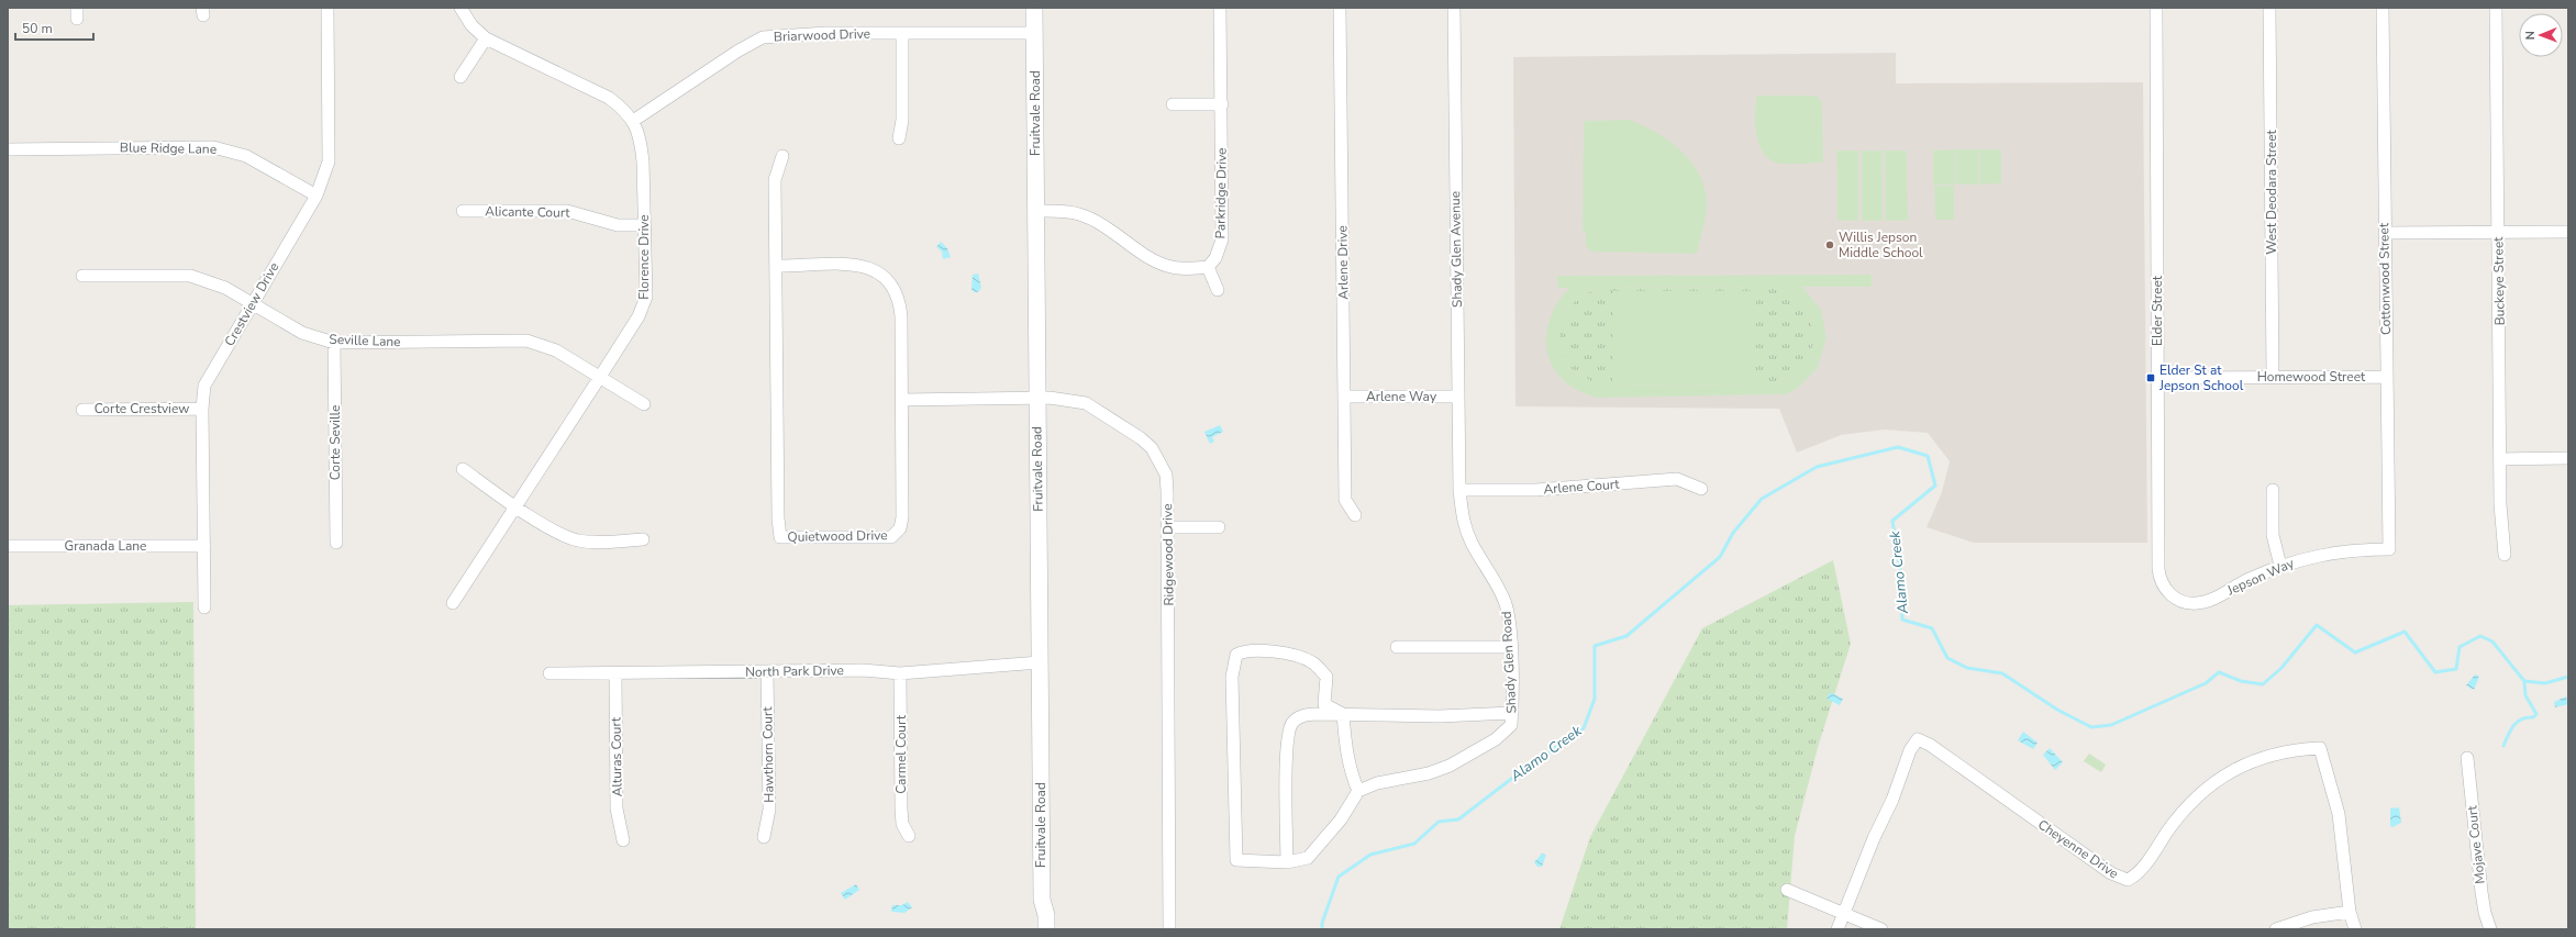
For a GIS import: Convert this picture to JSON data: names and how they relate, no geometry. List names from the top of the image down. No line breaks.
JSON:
{"streets":{"street":["Briarwood Drive","Fruitvale Road","Blue Ridge Lane","West Deodara Street","Parkridge Drive","Alicante Court","Shady Glen Avenue","Florence Drive","Arlene Drive","Cottonwood Street","Buckeye Street","Crestview Drive","Elder Street","Seville Lane","Homewood Street","Arlene Way","Corte Crestview","Corte Seville","Arlene Court","Quietwood Drive","Granada Lane","Ridgewood Drive","Jepson Way","Shady Glen Road","North Park Drive","Hawthorn Court","Carmel Court","Alturas Court","Mojave Court","Cheyenne Drive"]},"crossings":[["Briarwood Drive","Fruitvale Road"],["Briarwood Drive","Florence Drive"],["Fruitvale Road","Ridgewood Drive"],["Fruitvale Road","North Park Drive"],["Blue Ridge Lane","Crestview Drive"],["West Deodara Street","Homewood Street"],["Alicante Court","Florence Drive"],["Shady Glen Avenue","Arlene Way"],["Shady Glen Avenue","Arlene Court"],["Shady Glen Avenue","Shady Glen Road"],["Florence Drive","Seville Lane"],["Arlene Drive","Arlene Way"],["Cottonwood Street","Homewood Street"],["Cottonwood Street","Jepson Way"],["Crestview Drive","Seville Lane"],["Crestview Drive","Corte Crestview"],["Crestview Drive","Granada Lane"],["Elder Street","Homewood Street"],["Elder Street","Jepson Way"],["Seville Lane","Corte Seville"],["Arlene Court","Shady Glen Road"],["Quietwood Drive","Ridgewood Drive"],["North Park Drive","Hawthorn Court"],["North Park Drive","Carmel Court"],["North Park Drive","Alturas Court"]],"water":["Alamo Creek"],"places":{"other":["Willis Jepson Middle School"],"transit":["Elder St at Jepson School"]},"scale_bar":"50 m","north":"left"}
